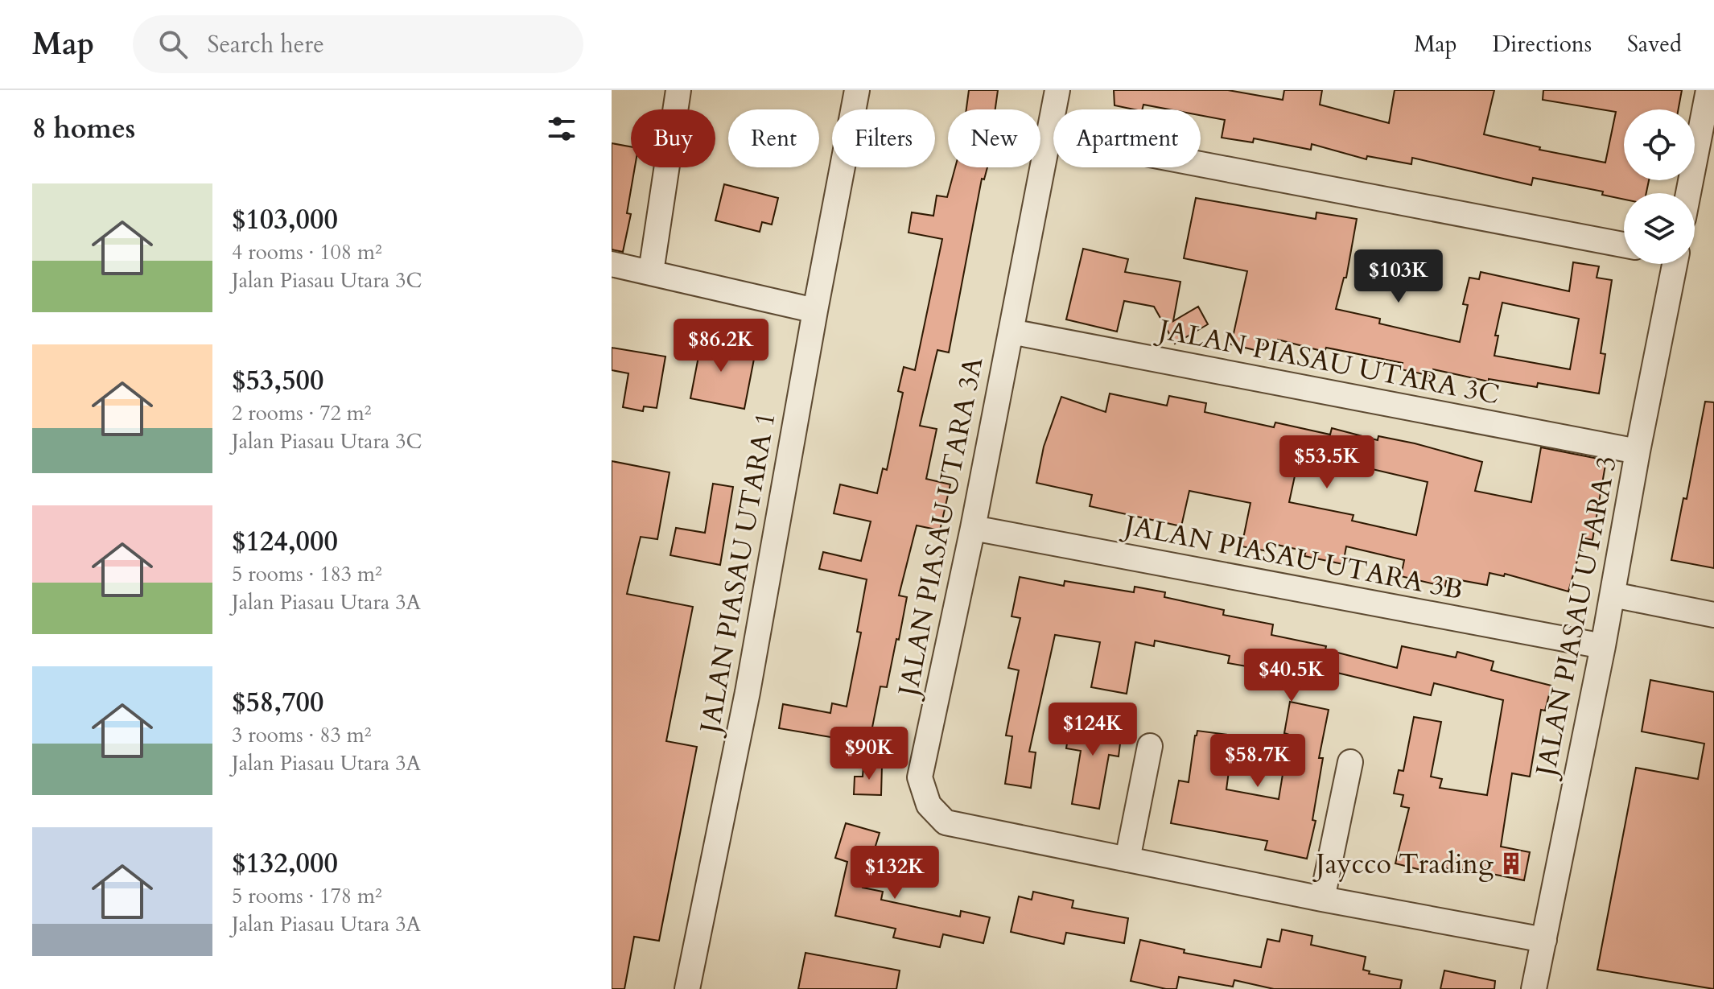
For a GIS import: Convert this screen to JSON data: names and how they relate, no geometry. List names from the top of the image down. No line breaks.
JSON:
{"streets":{"street":["JALAN PIASAU UTARA 3C","JALAN PIASAU UTARA 3A","JALAN PIASAU UTARA 3B","JALAN PIASAU UTARA 1","JALAN PIASAU UTARA 3"]},"crossings":[["JALAN PIASAU UTARA 3C","JALAN PIASAU UTARA 3A"],["JALAN PIASAU UTARA 3C","JALAN PIASAU UTARA 3"],["JALAN PIASAU UTARA 3A","JALAN PIASAU UTARA 3B"],["JALAN PIASAU UTARA 3A","JALAN PIASAU UTARA 3"],["JALAN PIASAU UTARA 3B","JALAN PIASAU UTARA 3"]],"places":{"building":["Jaycco Trading"]},"page":{"header":"Map","search":"Search here","nav":["Map","Directions","Saved"],"heading":"8 homes","chip":["Buy","Rent","Filters","New","Apartment"],"list":[{"name":"$103,000","note":"4 rooms · 108 m² · Jalan Piasau Utara 3C"},{"name":"$53,500","note":"2 rooms · 72 m² · Jalan Piasau Utara 3C"},{"name":"$124,000","note":"5 rooms · 183 m² · Jalan Piasau Utara 3A"},{"name":"$58,700","note":"3 rooms · 83 m² · Jalan Piasau Utara 3A"},{"name":"$132,000","note":"5 rooms · 178 m² · Jalan Piasau Utara 3A"}],"price":["$103K","$86.2K","$53.5K","$40.5K","$124K","$90K","$58.7K","$132K"]}}
